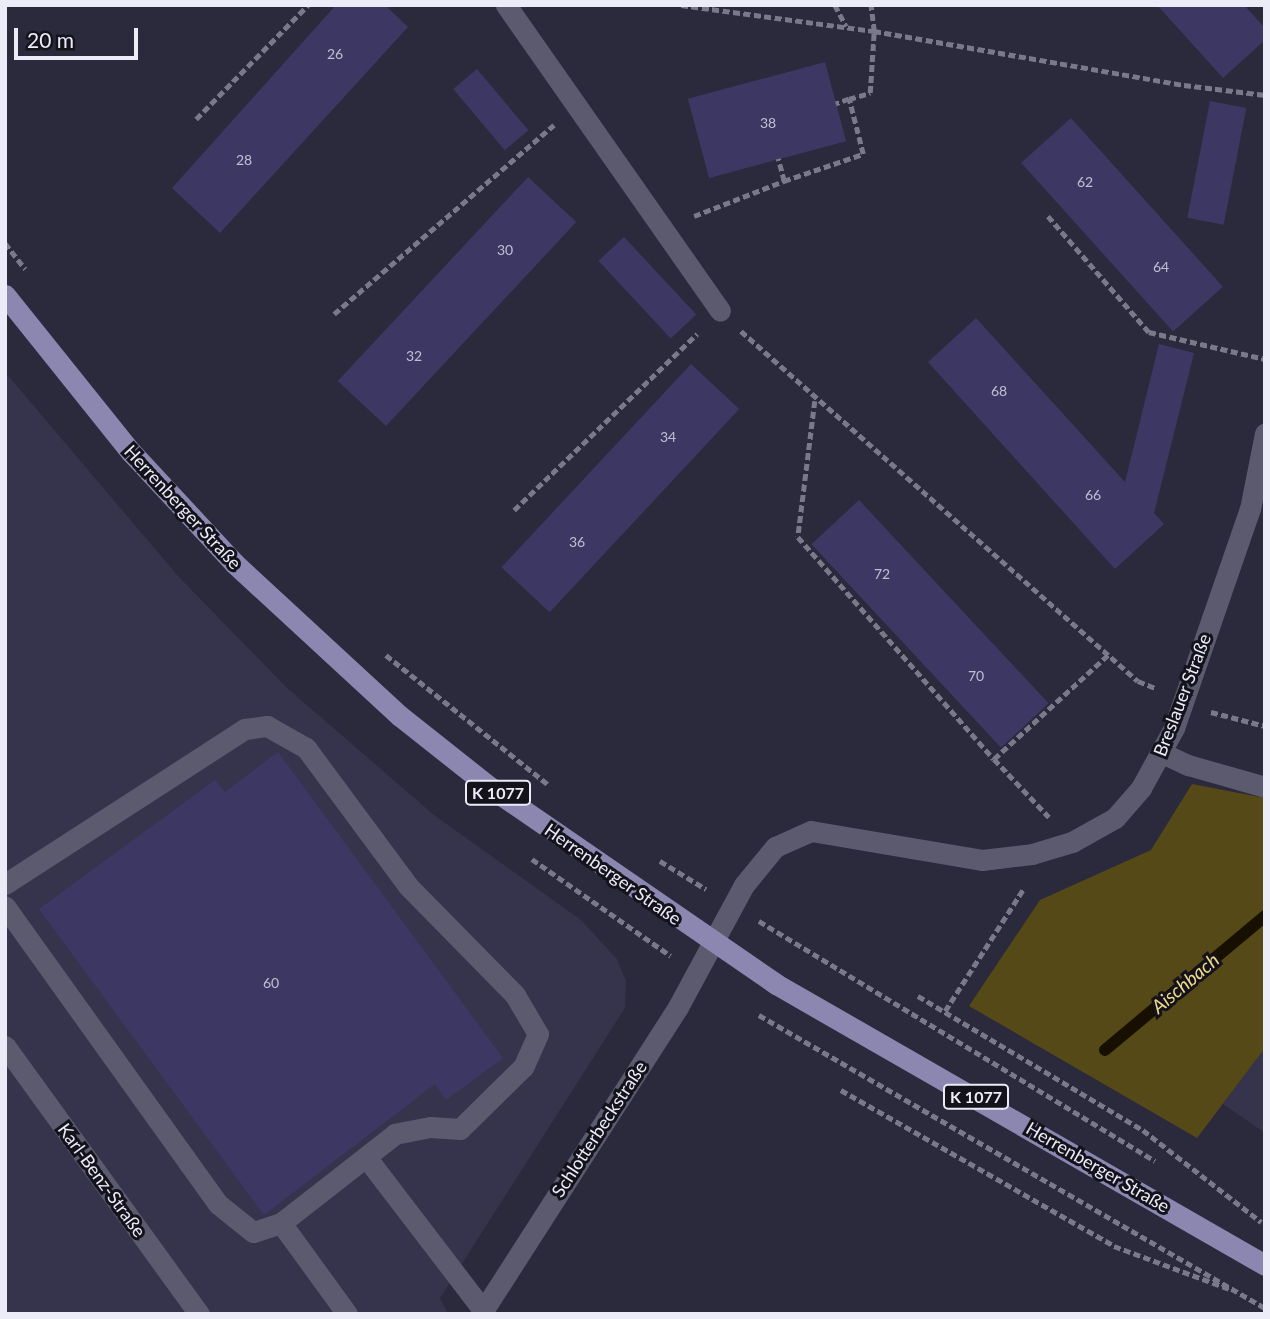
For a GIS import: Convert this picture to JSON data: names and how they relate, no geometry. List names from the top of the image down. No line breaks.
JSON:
{"streets":{"main road":["Herrenberger Straße","K 1077"],"street":["Breslauer Straße","Schlotterbeckstraße","Karl-Benz-Straße"]},"crossings":[["Herrenberger Straße","Breslauer Straße"],["Herrenberger Straße","Schlotterbeckstraße"],["Breslauer Straße","Schlotterbeckstraße"]],"water":["Aischbach"],"house_numbers":["26","38","28","62","30","64","32","68","34","66","36","72","70","60"],"scale_bar":"20 m"}
